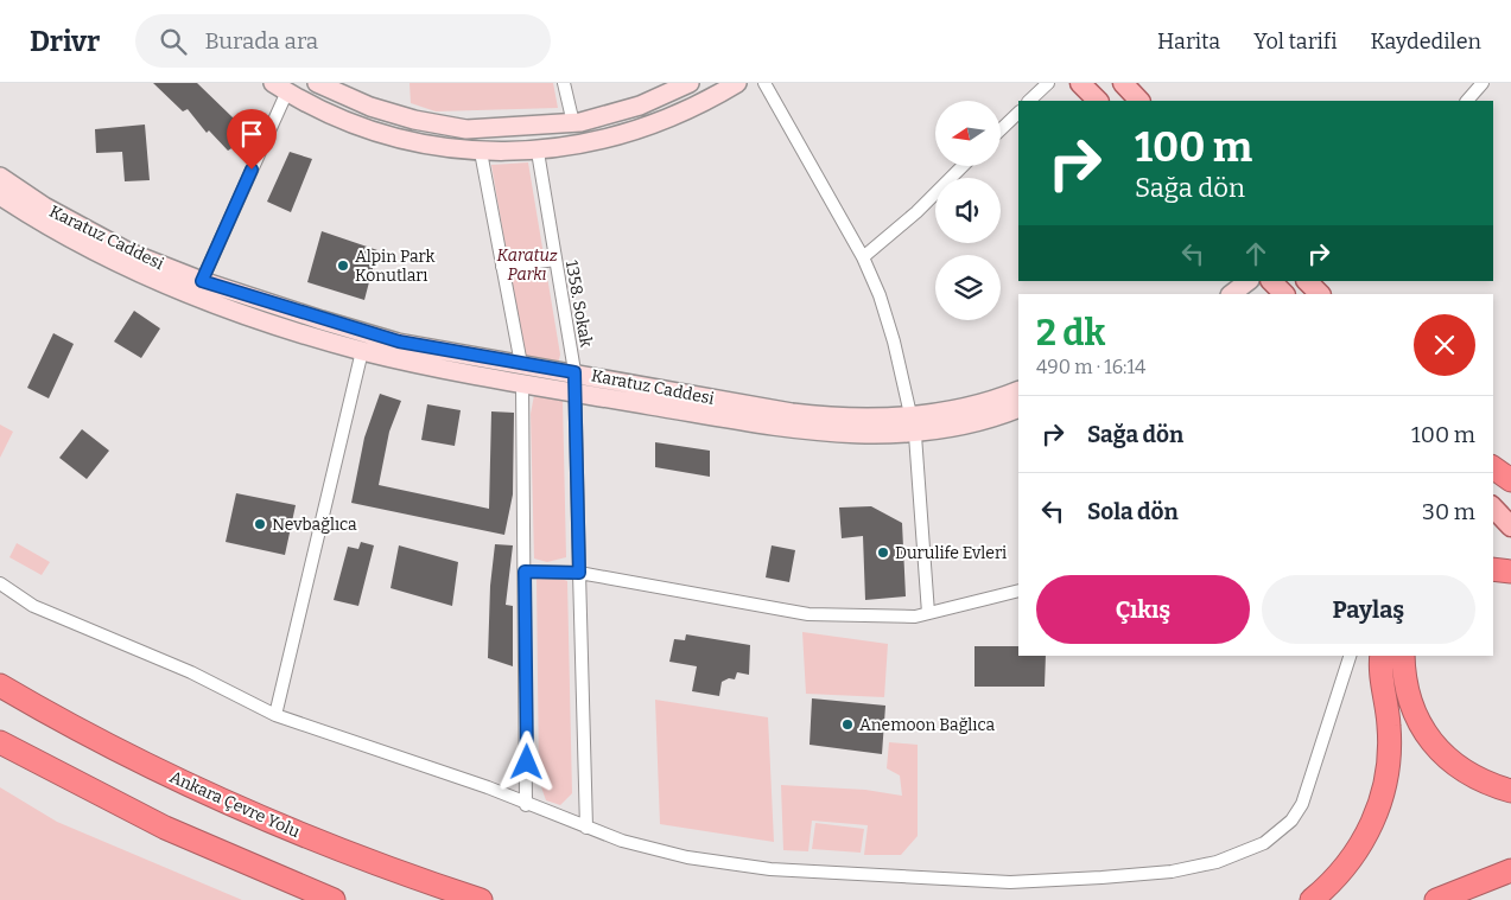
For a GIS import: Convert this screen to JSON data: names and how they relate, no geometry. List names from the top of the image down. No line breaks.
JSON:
{"streets":{"highway":["Ankara Çevre Yolu"],"street":["Karatuz Caddesi","1358. Sokak"]},"crossings":[["Karatuz Caddesi","1358. Sokak"]],"parks":["Karatuz Parkı"],"places":["Alpin Park Konutları","Nevbağlıca","Durulife Evleri","Anemoon Bağlıca"],"north":"left","page":{"header":"Drivr","search":"Burada ara","nav":["Harita","Yol tarifi","Kaydedilen"],"turn":["100 m","Sağa dön"],"heading":["2 dk","490 m · 16:14"],"list":[{"name":"Sağa dön","value":"100 m"},{"name":"Sola dön","value":"30 m"}],"buttons":["Çıkış","Paylaş"]}}
